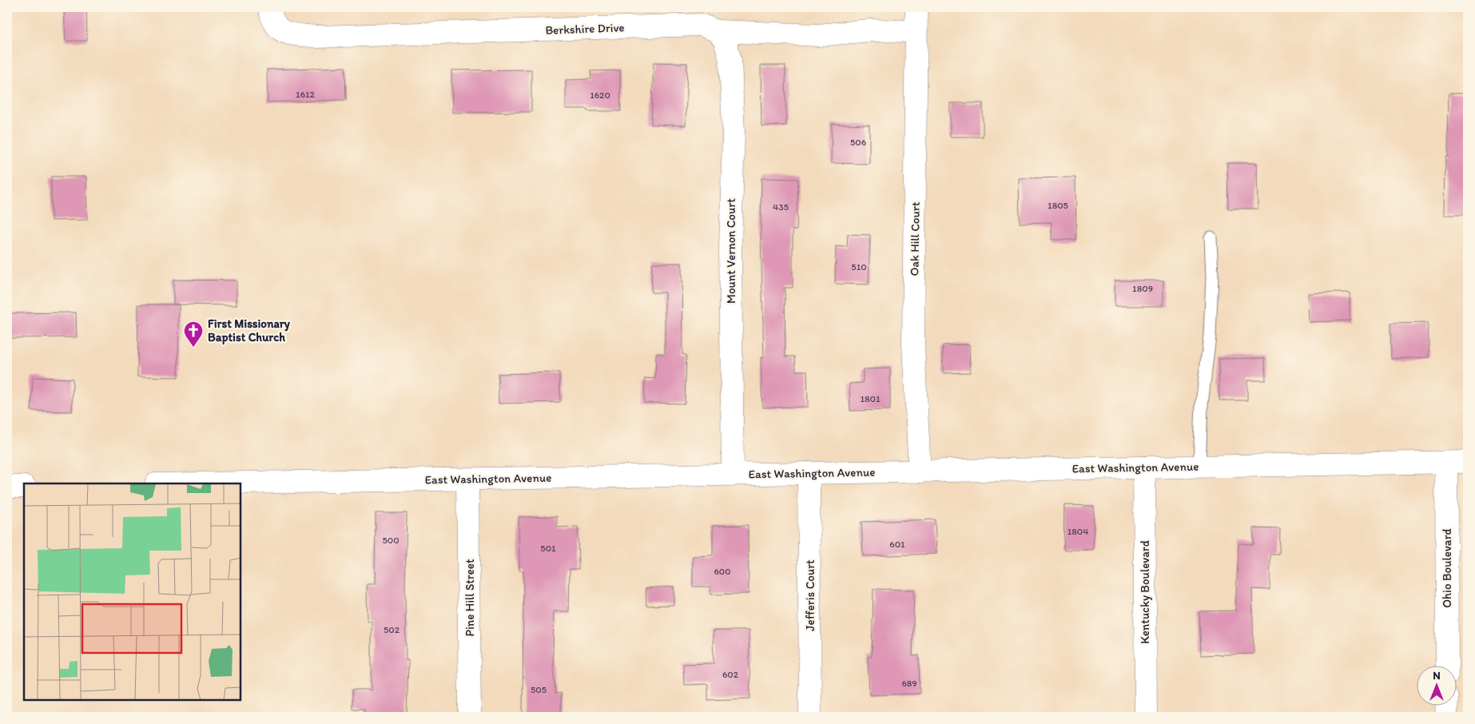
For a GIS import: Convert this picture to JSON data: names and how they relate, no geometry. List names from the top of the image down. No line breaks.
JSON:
{"streets":{"street":["Berkshire Drive","Oak Hill Court","Mount Vernon Court","East Washington Avenue","Ohio Boulevard","Kentucky Boulevard","Jefferis Court","Pine Hill Street"]},"crossings":[["Berkshire Drive","Oak Hill Court"],["Berkshire Drive","Mount Vernon Court"],["Oak Hill Court","East Washington Avenue"],["Mount Vernon Court","East Washington Avenue"],["East Washington Avenue","Ohio Boulevard"],["East Washington Avenue","Kentucky Boulevard"],["East Washington Avenue","Jefferis Court"],["East Washington Avenue","Pine Hill Street"]],"places":{"church":["First Missionary Baptist Church"]},"house_numbers":["1612","1620","506","1805","435","510","1809","1801","1804","500","601","501","600","502","602","689","505"],"north":"top"}
